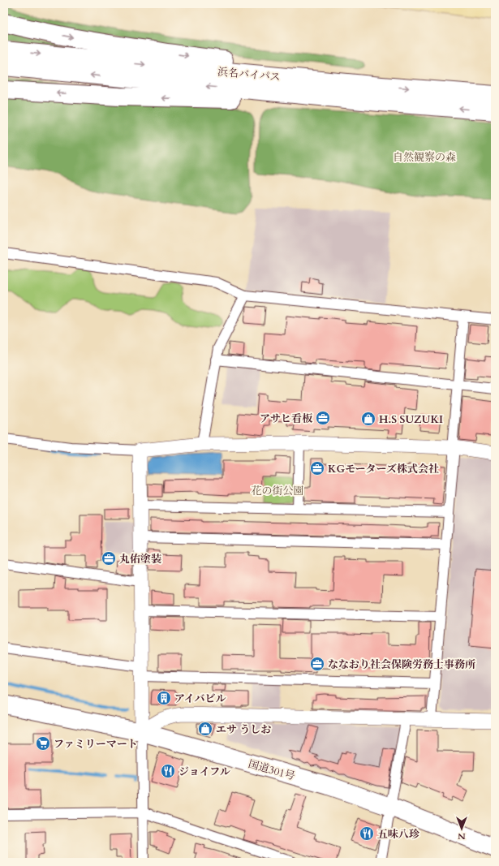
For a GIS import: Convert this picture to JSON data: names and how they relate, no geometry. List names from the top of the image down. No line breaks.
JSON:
{"streets":{"highway":["浜名バイパス","国道301号"]},"parks":["自然観察の森","花の街公園"],"places":{"office":["アサヒ看板","KGモーターズ株式会社","丸佑塗装","ななおり社会保険労務士事務所"],"shop":["H.S SUZUKI","エサ うしお"],"building":["アイバビル"],"supermarket":["ファミリーマート"],"restaurant":["ジョイフル","五味八珍"]},"north":"bottom"}
